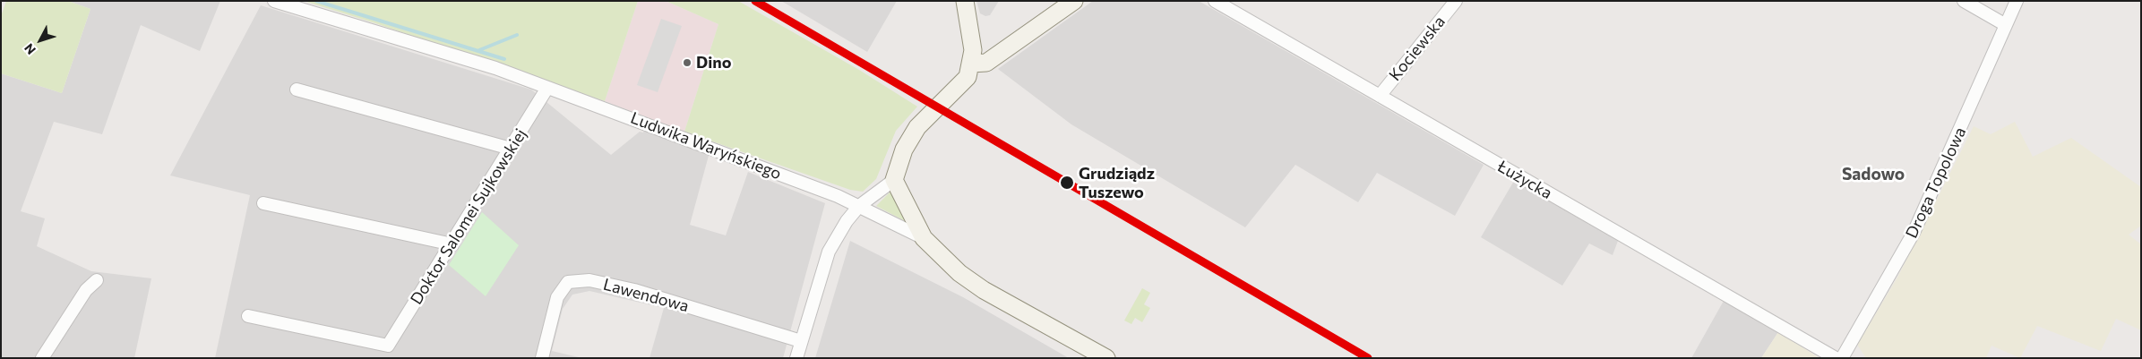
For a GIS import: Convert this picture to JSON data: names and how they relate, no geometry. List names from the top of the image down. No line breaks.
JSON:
{"streets":{"street":["Kociewska","Ludwika Waryńskiego","Łużycka","Droga Topolowa","Doktor Salomei Sujkowskiej","Lawendowa"]},"crossings":[["Kociewska","Łużycka"],["Ludwika Waryńskiego","Doktor Salomei Sujkowskiej"]],"districts":["Sadowo"],"places":["Dino","Grudziądz Tuszewo"],"north":"bottom left"}
